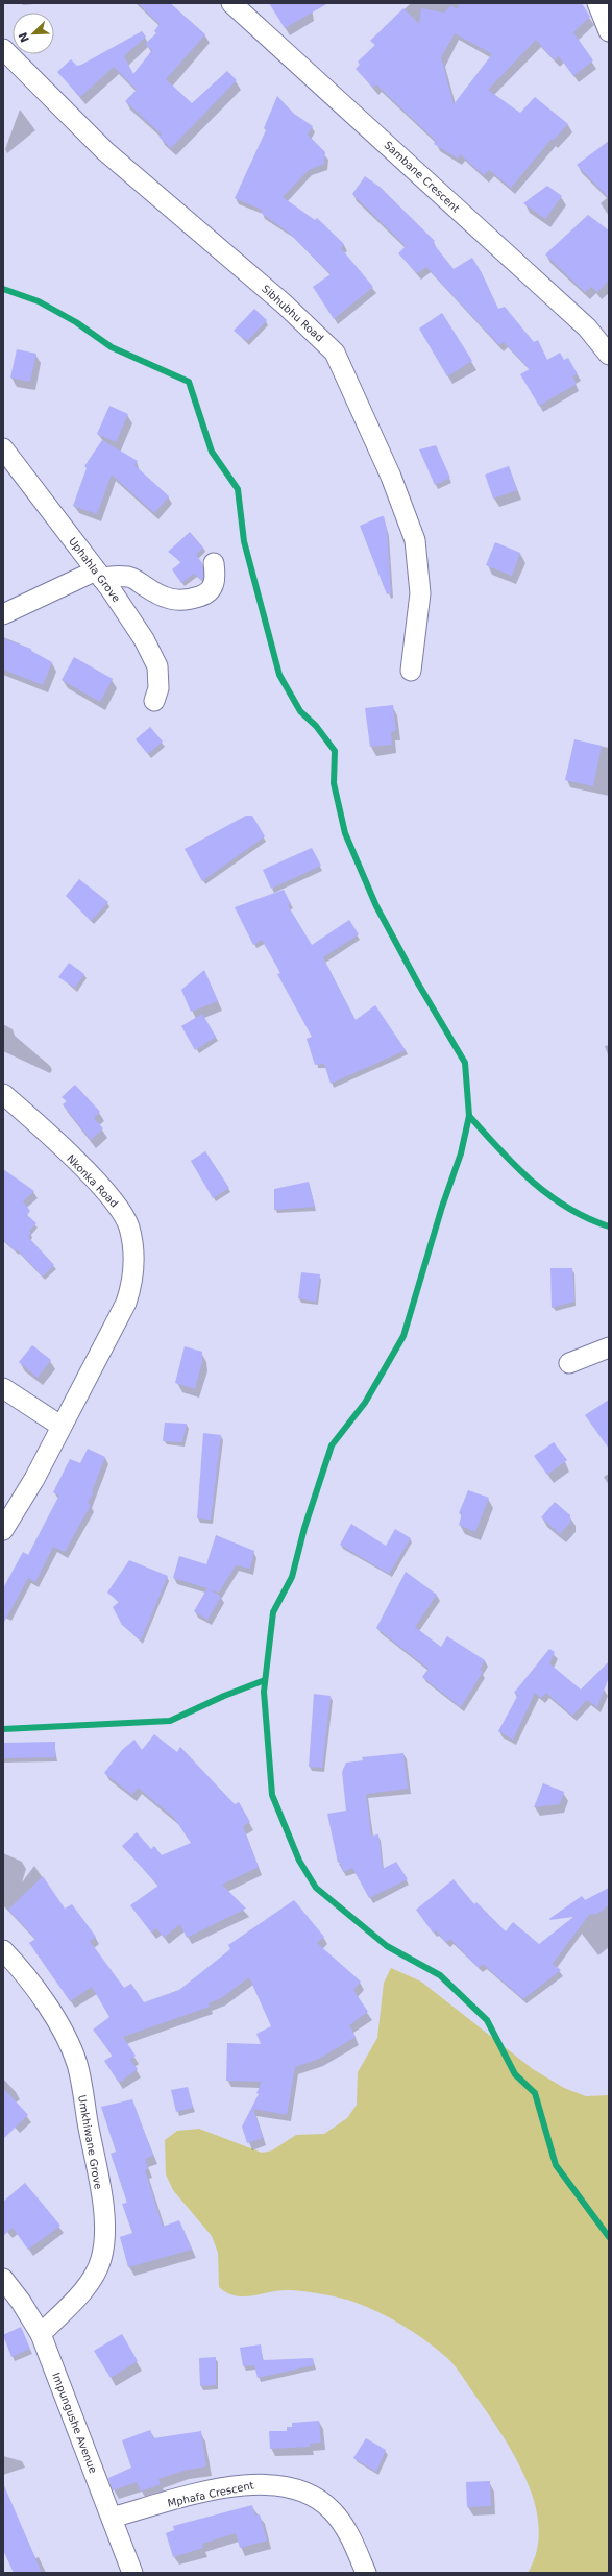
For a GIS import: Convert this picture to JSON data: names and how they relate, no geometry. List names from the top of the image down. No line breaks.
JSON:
{"streets":{"street":["Sambane Crescent","Sibhubhu Road","Uphahla Grove","Nkonka Road","Umkhiwane Grove","Impungushe Avenue","Mphafa Crescent"]},"crossings":[["Umkhiwane Grove","Impungushe Avenue"],["Impungushe Avenue","Mphafa Crescent"]],"north":"bottom left"}
